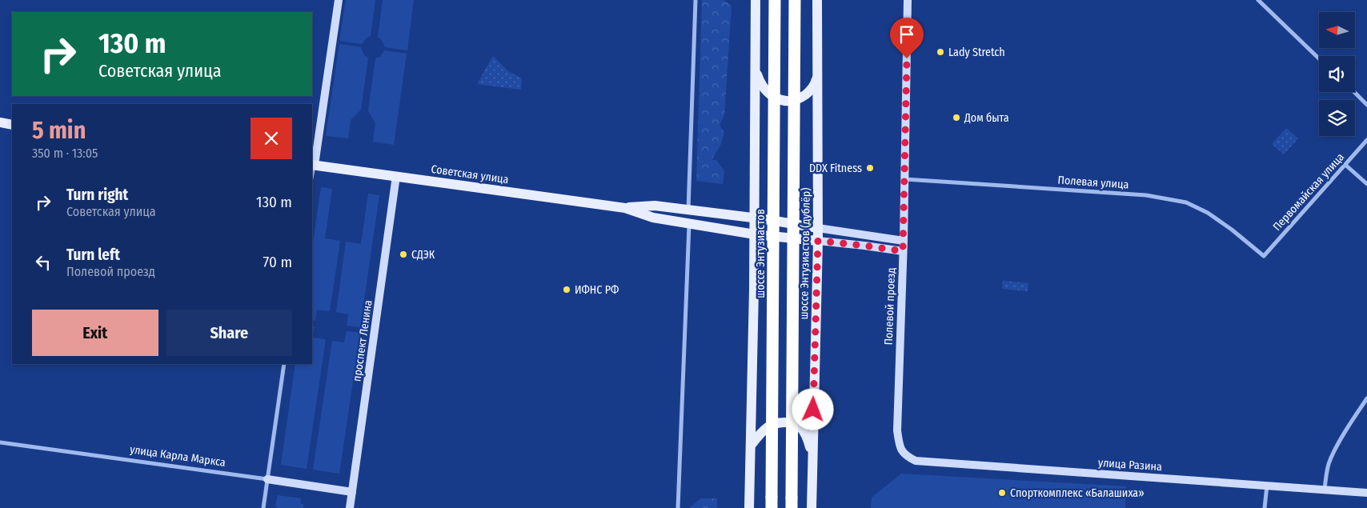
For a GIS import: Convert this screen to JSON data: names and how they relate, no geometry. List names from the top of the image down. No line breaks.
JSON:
{"streets":{"highway":["шоссе Энтузиастов"],"main road":["Советская улица","шоссе Энтузиастов (дублёр)","Полевой проезд","проспект Ленина","улица Карла Маркса","улица Разина"],"street":["Полевая улица","Первомайская улица"]},"crossings":[["Советская улица","шоссе Энтузиастов (дублёр)"],["Советская улица","Полевой проезд"],["Советская улица","проспект Ленина"],["Полевая улица","Первомайская улица"],["Полевая улица","Полевой проезд"],["Полевой проезд","улица Разина"],["проспект Ленина","улица Карла Маркса"]],"places":["Lady Stretch","Дом быта","DDX Fitness","СДЭК","ИФНС РФ","Спорткомплекс «Балашиха»"],"north":"left","page":{"turn":["130 m","Советская улица"],"heading":["5 min","350 m · 13:05"],"list":[{"name":"Turn right","note":"Советская улица","value":"130 m"},{"name":"Turn left","note":"Полевой проезд","value":"70 m"}],"buttons":["Exit","Share"]}}
